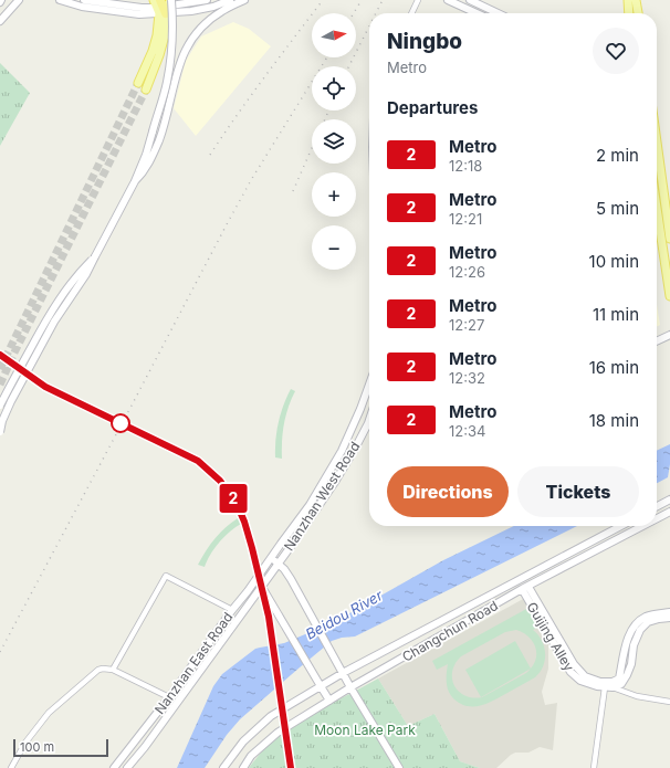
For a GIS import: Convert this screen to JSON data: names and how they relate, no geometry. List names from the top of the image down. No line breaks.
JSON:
{"streets":{"main road":["Nanzhan West Road","Changchun Road","Guijing Alley","Nanzhan East Road"]},"crossings":[["Nanzhan West Road","Nanzhan East Road"],["Changchun Road","Guijing Alley"]],"water":["Beidou River"],"parks":["Moon Lake Park"],"lines":["metro line 2"],"scale_bar":"100 m","north":"right","page":{"on_map":"2","map_buttons":["+","−"],"heading":[["Ningbo","Metro"],"Departures"],"list":[{"mark":"2","name":"Metro","note":"12:18","value":"2 min"},{"mark":"2","name":"Metro","note":"12:21","value":"5 min"},{"mark":"2","name":"Metro","note":"12:26","value":"10 min"},{"mark":"2","name":"Metro","note":"12:27","value":"11 min"},{"mark":"2","name":"Metro","note":"12:32","value":"16 min"},{"mark":"2","name":"Metro","note":"12:34","value":"18 min"}],"buttons":["Directions","Tickets"],"scale":"100 m"}}
